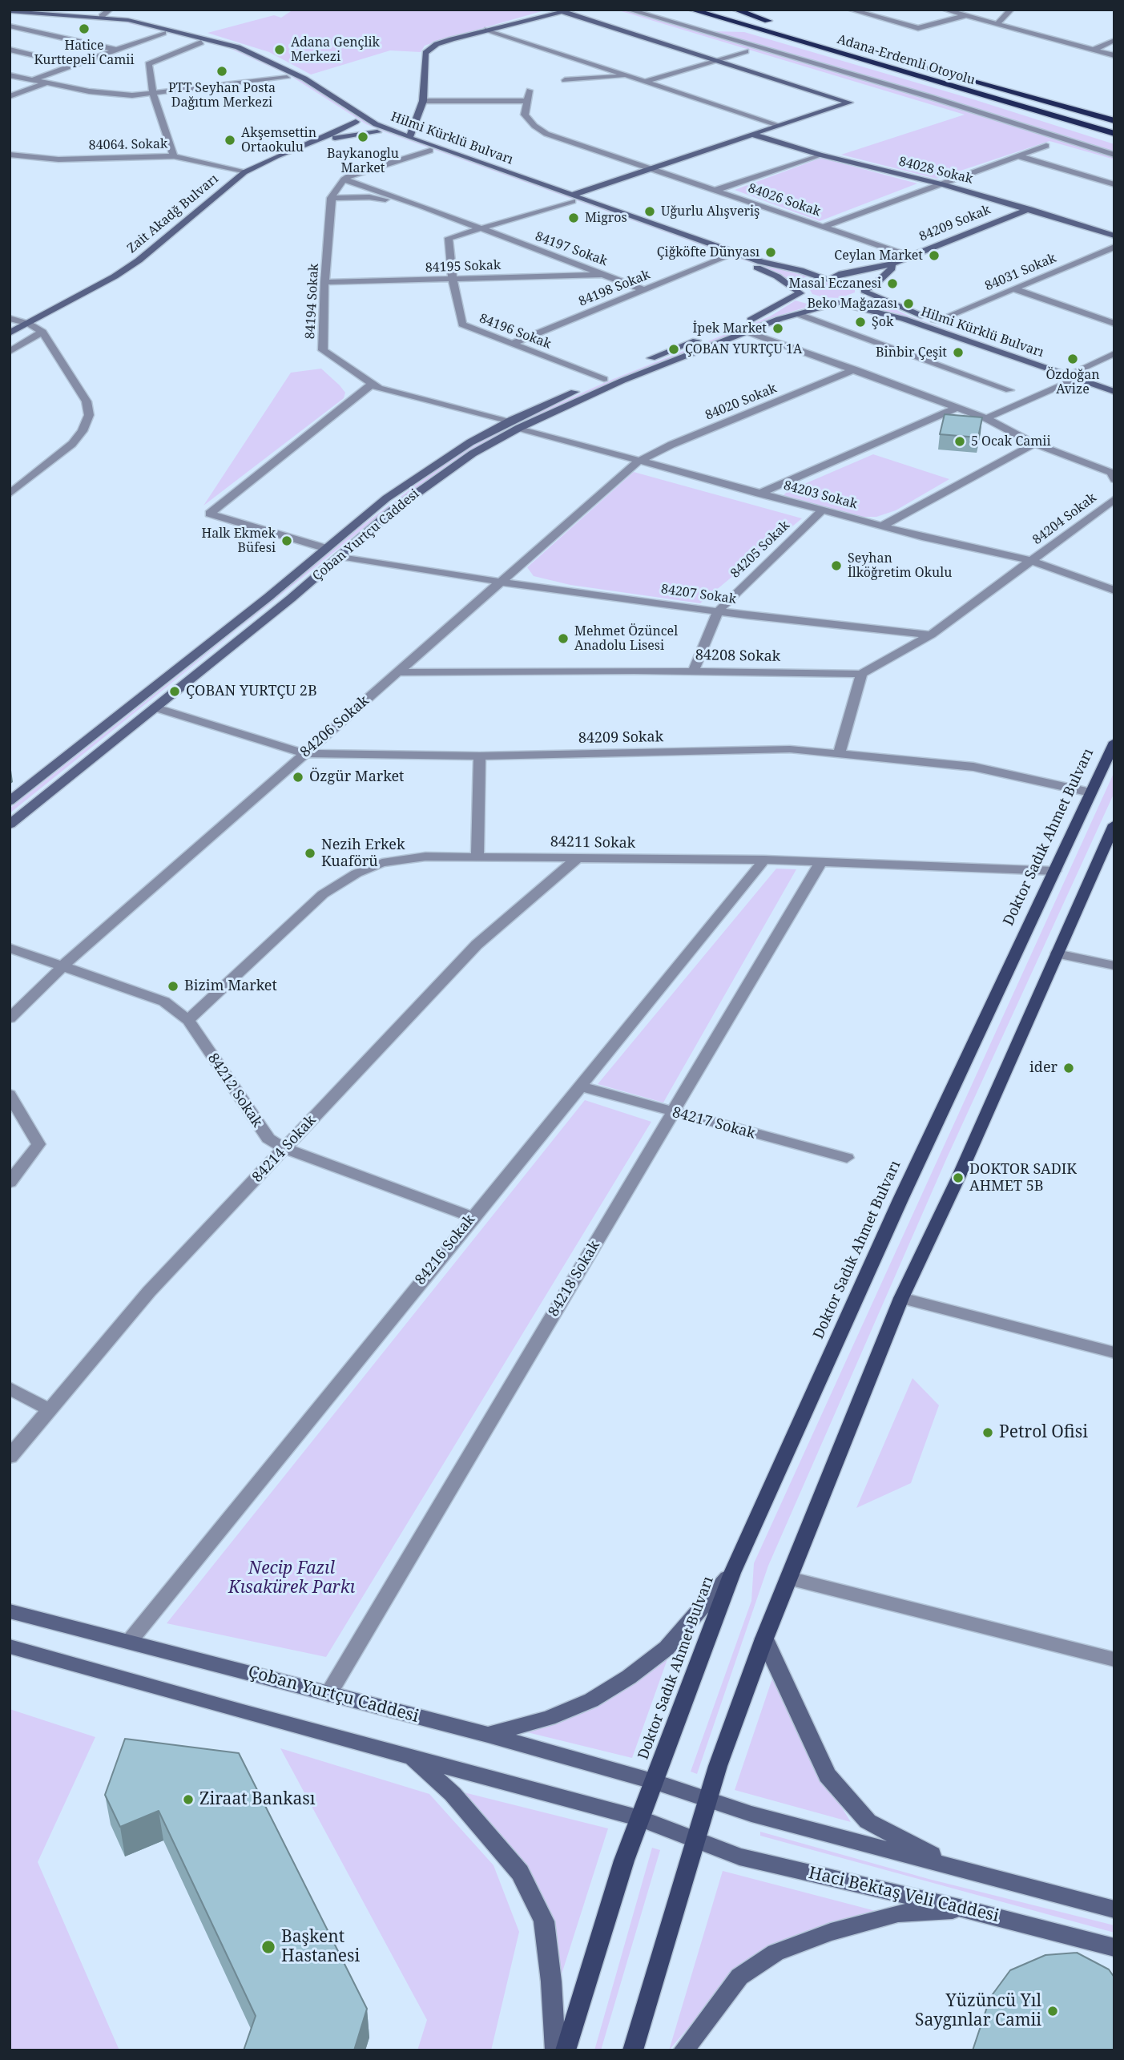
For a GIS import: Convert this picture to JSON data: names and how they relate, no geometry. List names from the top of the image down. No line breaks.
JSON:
{"streets":{"highway":["Adana-Erdemli Otoyolu"],"main road":["Hilmi Kürklü Bulvarı","84028 Sokak","Zait Akadğ Bulvarı","84209 Sokak","Çoban Yurtçu Caddesi","Doktor Sadık Ahmet Bulvarı","Haci Bektaş Veli Caddesi"],"street":["84064. Sokak","84026 Sokak","84197 Sokak","84195 Sokak","84031 Sokak","84198 Sokak","84194 Sokak","84196 Sokak","84020 Sokak","84203 Sokak","84204 Sokak","84205 Sokak","84207 Sokak","84208 Sokak","84206 Sokak","84211 Sokak","84212 Sokak","84217 Sokak","84214 Sokak","84216 Sokak","84218 Sokak"]},"crossings":[["Hilmi Kürklü Bulvarı","Zait Akadğ Bulvarı"],["Hilmi Kürklü Bulvarı","84209 Sokak"],["Hilmi Kürklü Bulvarı","84031 Sokak"],["Hilmi Kürklü Bulvarı","84198 Sokak"],["Hilmi Kürklü Bulvarı","84196 Sokak"],["Hilmi Kürklü Bulvarı","Çoban Yurtçu Caddesi"],["84064. Sokak","Zait Akadğ Bulvarı"],["84028 Sokak","84209 Sokak"],["84026 Sokak","84209 Sokak"],["84209 Sokak","Çoban Yurtçu Caddesi"],["84209 Sokak","84206 Sokak"],["84209 Sokak","Doktor Sadık Ahmet Bulvarı"],["84197 Sokak","84195 Sokak"],["84197 Sokak","84198 Sokak"],["84197 Sokak","84196 Sokak"],["84195 Sokak","84194 Sokak"],["84195 Sokak","84196 Sokak"],["84198 Sokak","84196 Sokak"],["84194 Sokak","Çoban Yurtçu Caddesi"],["84196 Sokak","Çoban Yurtçu Caddesi"],["84020 Sokak","84203 Sokak"],["84020 Sokak","84206 Sokak"],["84203 Sokak","84204 Sokak"],["84203 Sokak","Çoban Yurtçu Caddesi"],["84203 Sokak","84205 Sokak"],["84203 Sokak","84206 Sokak"],["Çoban Yurtçu Caddesi","84207 Sokak"],["Çoban Yurtçu Caddesi","Doktor Sadık Ahmet Bulvarı"],["Çoban Yurtçu Caddesi","84216 Sokak"],["Çoban Yurtçu Caddesi","84218 Sokak"],["84205 Sokak","84207 Sokak"],["84205 Sokak","84208 Sokak"],["84207 Sokak","84206 Sokak"],["84208 Sokak","84206 Sokak"],["84206 Sokak","84212 Sokak"],["Doktor Sadık Ahmet Bulvarı","84211 Sokak"],["Doktor Sadık Ahmet Bulvarı","Haci Bektaş Veli Caddesi"],["84211 Sokak","84212 Sokak"],["84211 Sokak","84214 Sokak"],["84211 Sokak","84216 Sokak"],["84211 Sokak","84218 Sokak"],["84212 Sokak","84214 Sokak"],["84212 Sokak","84216 Sokak"],["84217 Sokak","84216 Sokak"],["84217 Sokak","84218 Sokak"]],"parks":["Necip Fazıl Kısakürek Parkı"],"places":["Hatice Kurttepeli Camii","Adana Gençlik Merkezi","PTT Seyhan Posta Dağıtım Merkezi","Baykanoglu Market","Akşemsettin Ortaokulu","Uğurlu Alışveriş","Migros","Çiğköfte Dünyası","Ceylan Market","Masal Eczanesi","Beko Mağazası","Şok","İpek Market","ÇOBAN YURTÇU 1A","Binbir Çeşit","Özdoğan Avize","5 Ocak Camii","Halk Ekmek Büfesi","Seyhan İlköğretim Okulu","Mehmet Özüncel Anadolu Lisesi","ÇOBAN YURTÇU 2B","Özgür Market","Nezih Erkek Kuaförü","Bizim Market","ider","DOKTOR SADIK AHMET 5B","Petrol Ofisi","Ziraat Bankası","Başkent Hastanesi","Yüzüncü Yıl Saygınlar Camii"]}
